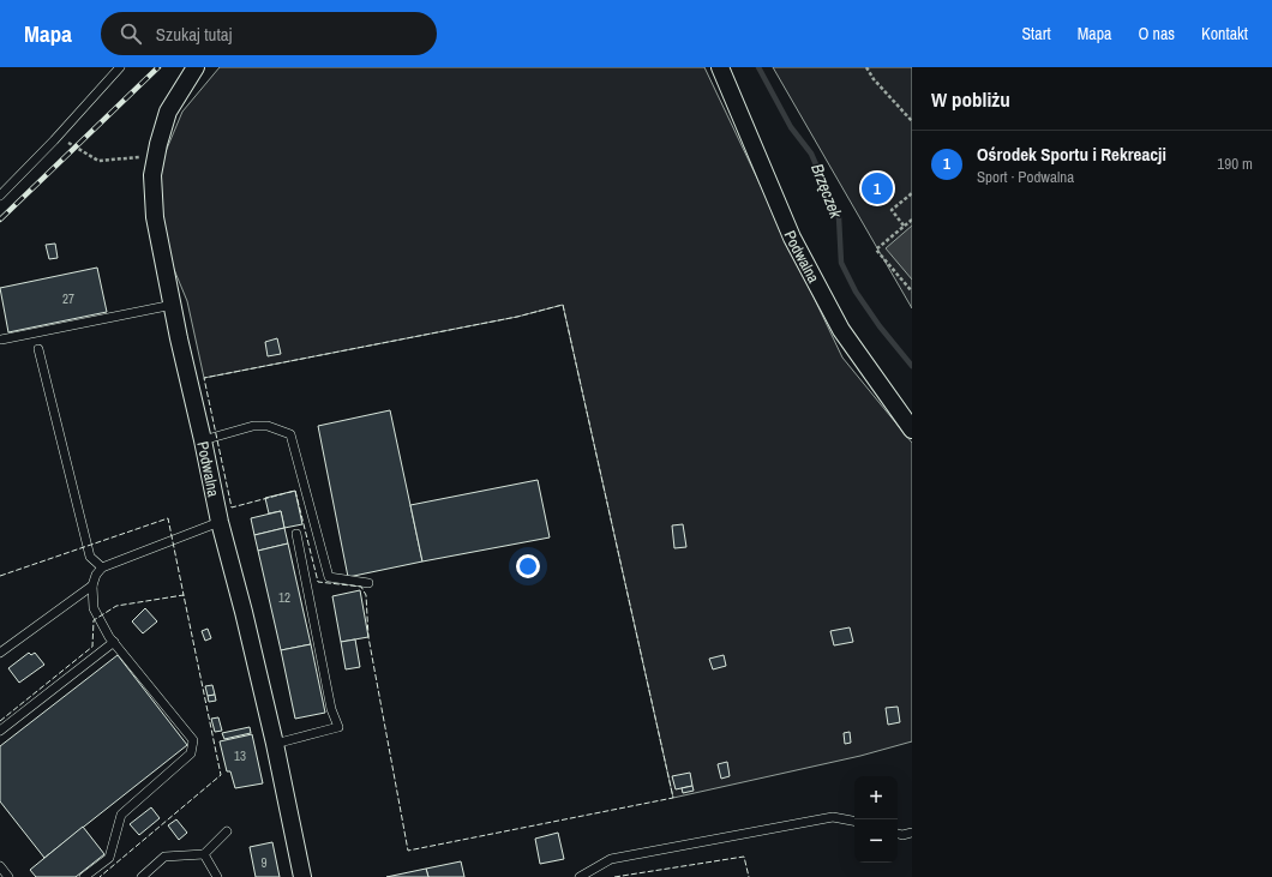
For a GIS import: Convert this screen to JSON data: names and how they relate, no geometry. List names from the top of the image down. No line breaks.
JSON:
{"streets":{"street":["Podwalna"]},"water":["Brzęczek"],"house_numbers":["27","12","13","9"],"page":{"header":"Mapa","search":"Szukaj tutaj","nav":["Start","Mapa","O nas","Kontakt"],"heading":"W pobliżu","list":[{"mark":"1","name":"Ośrodek Sportu i Rekreacji","note":"Sport · Podwalna","value":"190 m"}],"pins":"1","map_buttons":["+","−"]}}
